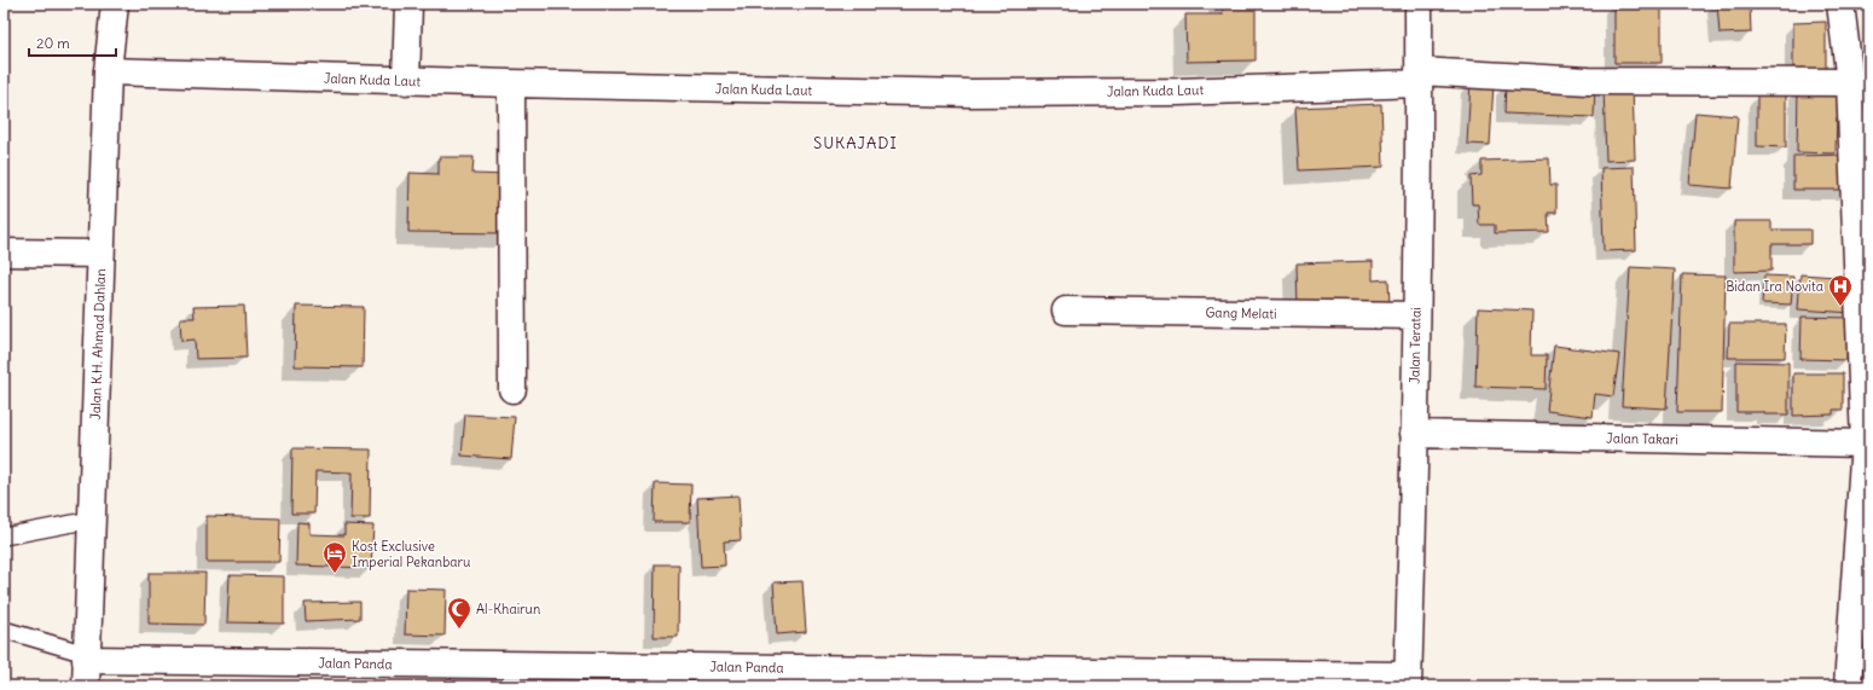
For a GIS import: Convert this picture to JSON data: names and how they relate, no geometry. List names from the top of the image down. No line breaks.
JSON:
{"streets":{"street":["Jalan Kuda Laut","Gang Melati","Jalan K.H. Ahmad Dahlan","Jalan Teratai","Jalan Takari","Jalan Panda"]},"crossings":[["Jalan Kuda Laut","Jalan K.H. Ahmad Dahlan"],["Jalan Kuda Laut","Jalan Teratai"],["Gang Melati","Jalan Teratai"],["Jalan K.H. Ahmad Dahlan","Jalan Panda"],["Jalan Teratai","Jalan Takari"],["Jalan Teratai","Jalan Panda"]],"districts":["SUKAJADI"],"places":{"hospital":["Bidan Ira Novita"],"hotel":["Kost Exclusive Imperial Pekanbaru"],"mosque":["Al-Khairun"]},"scale_bar":"20 m"}
